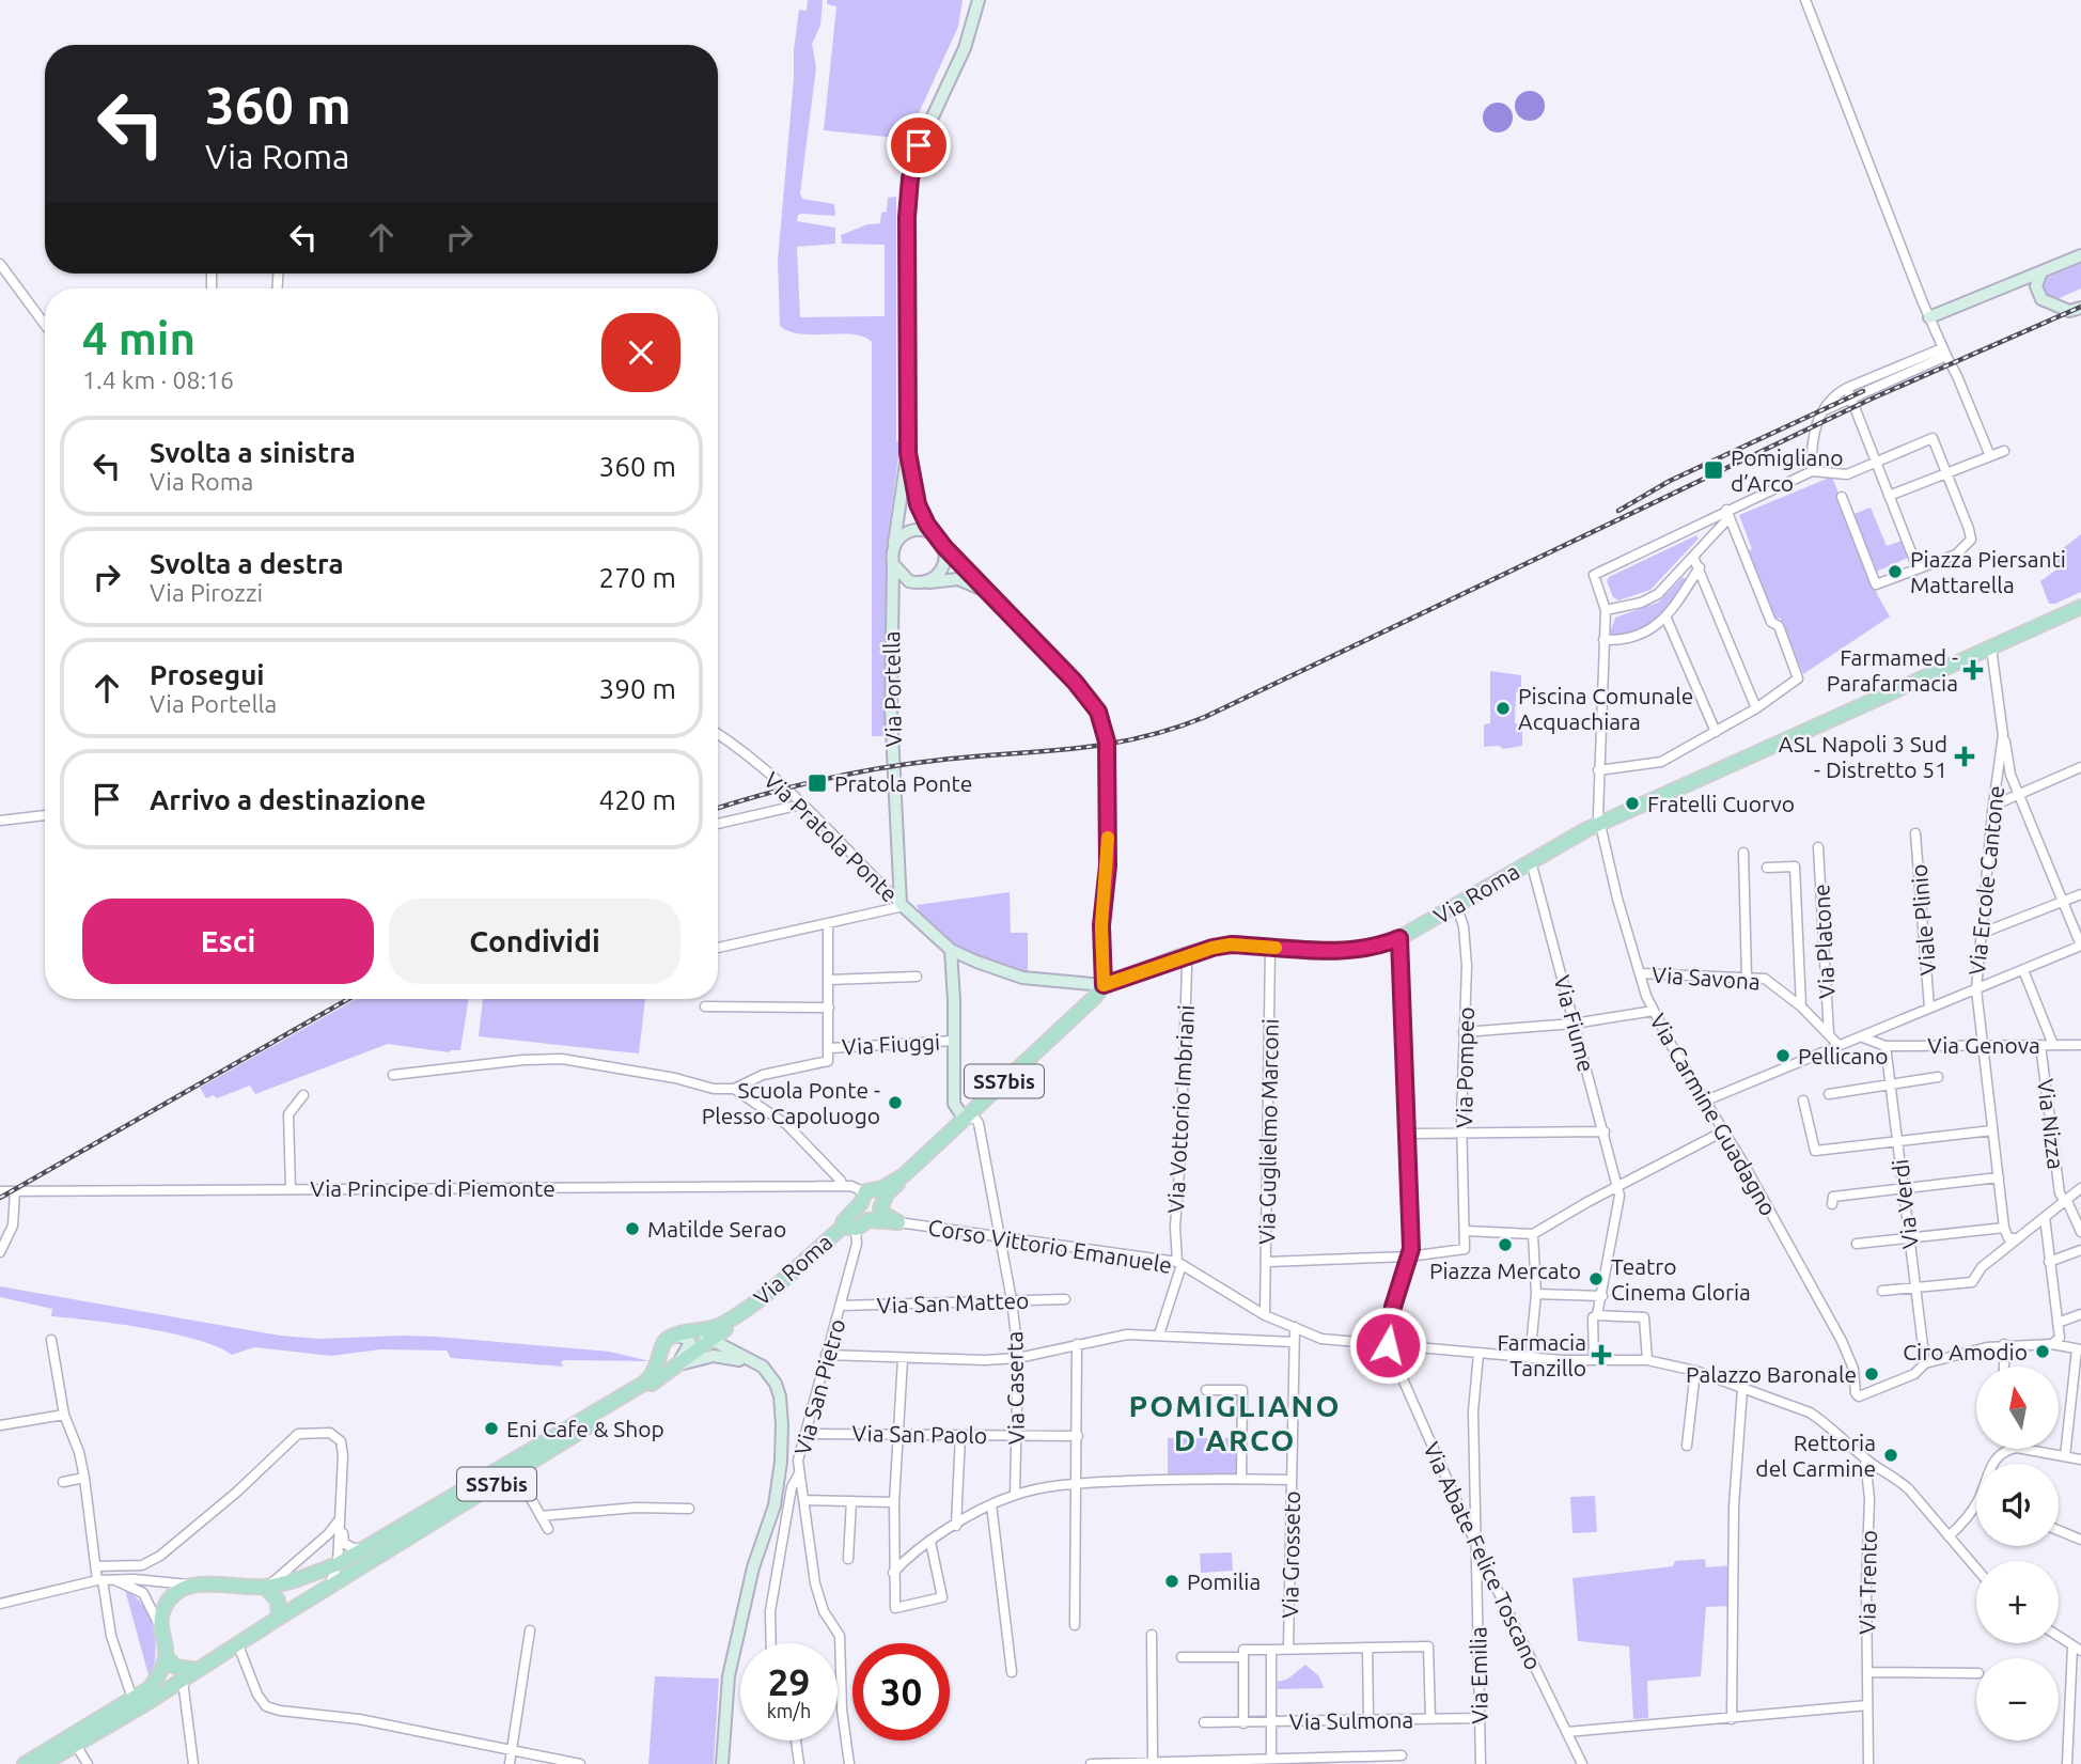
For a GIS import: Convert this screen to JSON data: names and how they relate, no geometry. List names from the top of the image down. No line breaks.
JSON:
{"streets":{"main road":["Via Portella","Via Pratola Ponte","Via Roma","SS7bis"],"street":["Via Ercole Cantone","Viale Plinio","Via Platone","Via Savona","Via Fiume","Via Fiuggi","Via Genova","Via Pompeo","Via Vottorio Imbriani","Via Carmine Guadagno","Via Nizza","Via Guglielmo Marconi","Via Principe di Piemonte","Via Verdi","Corso Vittorio Emanuele","Via San Matteo","Via San Pietro","Via Caserta","Via San Paolo","Via Grosseto","Via Abate Felice Toscano","Via Trento","Via Emilia","Via Sulmona"]},"crossings":[["Via Portella","Via Pratola Ponte"],["Via Portella","Via Roma"],["Via Pratola Ponte","Via Roma"],["Via Ercole Cantone","Via Roma"],["Via Ercole Cantone","Via Genova"],["Via Roma","Via Fiume"],["Via Roma","Via Pompeo"],["Via Roma","SS7bis"],["Via Roma","Via Vottorio Imbriani"],["Via Roma","Via Carmine Guadagno"],["Via Roma","Via Guglielmo Marconi"],["Via Roma","Via San Pietro"],["Via Roma","Via Caserta"],["Via Platone","Via Savona"],["Via Savona","Via Carmine Guadagno"],["Via Fiume","Corso Vittorio Emanuele"],["Via Genova","Via Nizza"],["Via Genova","Via Verdi"],["SS7bis","Via Principe di Piemonte"],["SS7bis","Corso Vittorio Emanuele"],["SS7bis","Via San Pietro"],["Via Vottorio Imbriani","Corso Vittorio Emanuele"],["Via Carmine Guadagno","Via Verdi"],["Via Guglielmo Marconi","Corso Vittorio Emanuele"],["Corso Vittorio Emanuele","Via Caserta"],["Corso Vittorio Emanuele","Via Grosseto"],["Corso Vittorio Emanuele","Via Abate Felice Toscano"],["Corso Vittorio Emanuele","Via Trento"],["Corso Vittorio Emanuele","Via Emilia"],["Via San Matteo","Via San Pietro"],["Via San Matteo","Via Caserta"],["Via San Pietro","Via San Paolo"],["Via Caserta","Via San Paolo"],["Via Abate Felice Toscano","Via Emilia"],["Via Emilia","Via Sulmona"]],"districts":["POMIGLIANO D'ARCO"],"places":{"transit":["Pomigliano d’Arco","Pratola Ponte"],"other":["Piazza Piersanti Mattarella","Piscina Comunale Acquachiara","Fratelli Cuorvo","Pellicano","Scuola Ponte - Plesso Capoluogo","Matilde Serao","Piazza Mercato","Teatro Cinema Gloria","Ciro Amodio","Palazzo Baronale","Eni Cafe & Shop","Rettoria del Carmine","Pomilia"],"health":["Farmamed - Parafarmacia","ASL Napoli 3 Sud - Distretto 51","Farmacia Tanzillo"]},"north":"top","page":{"turn":["360 m","Via Roma"],"heading":["4 min","1.4 km · 08:16"],"list":[{"name":"Svolta a sinistra","note":"Via Roma","value":"360 m"},{"name":"Svolta a destra","note":"Via Pirozzi","value":"270 m"},{"name":"Prosegui","note":"Via Portella","value":"390 m"},{"name":"Arrivo a destinazione","value":"420 m"}],"buttons":["Esci","Condividi"],"map_buttons":["+","−"],"speed":"29 km/h","limit":"30"}}
